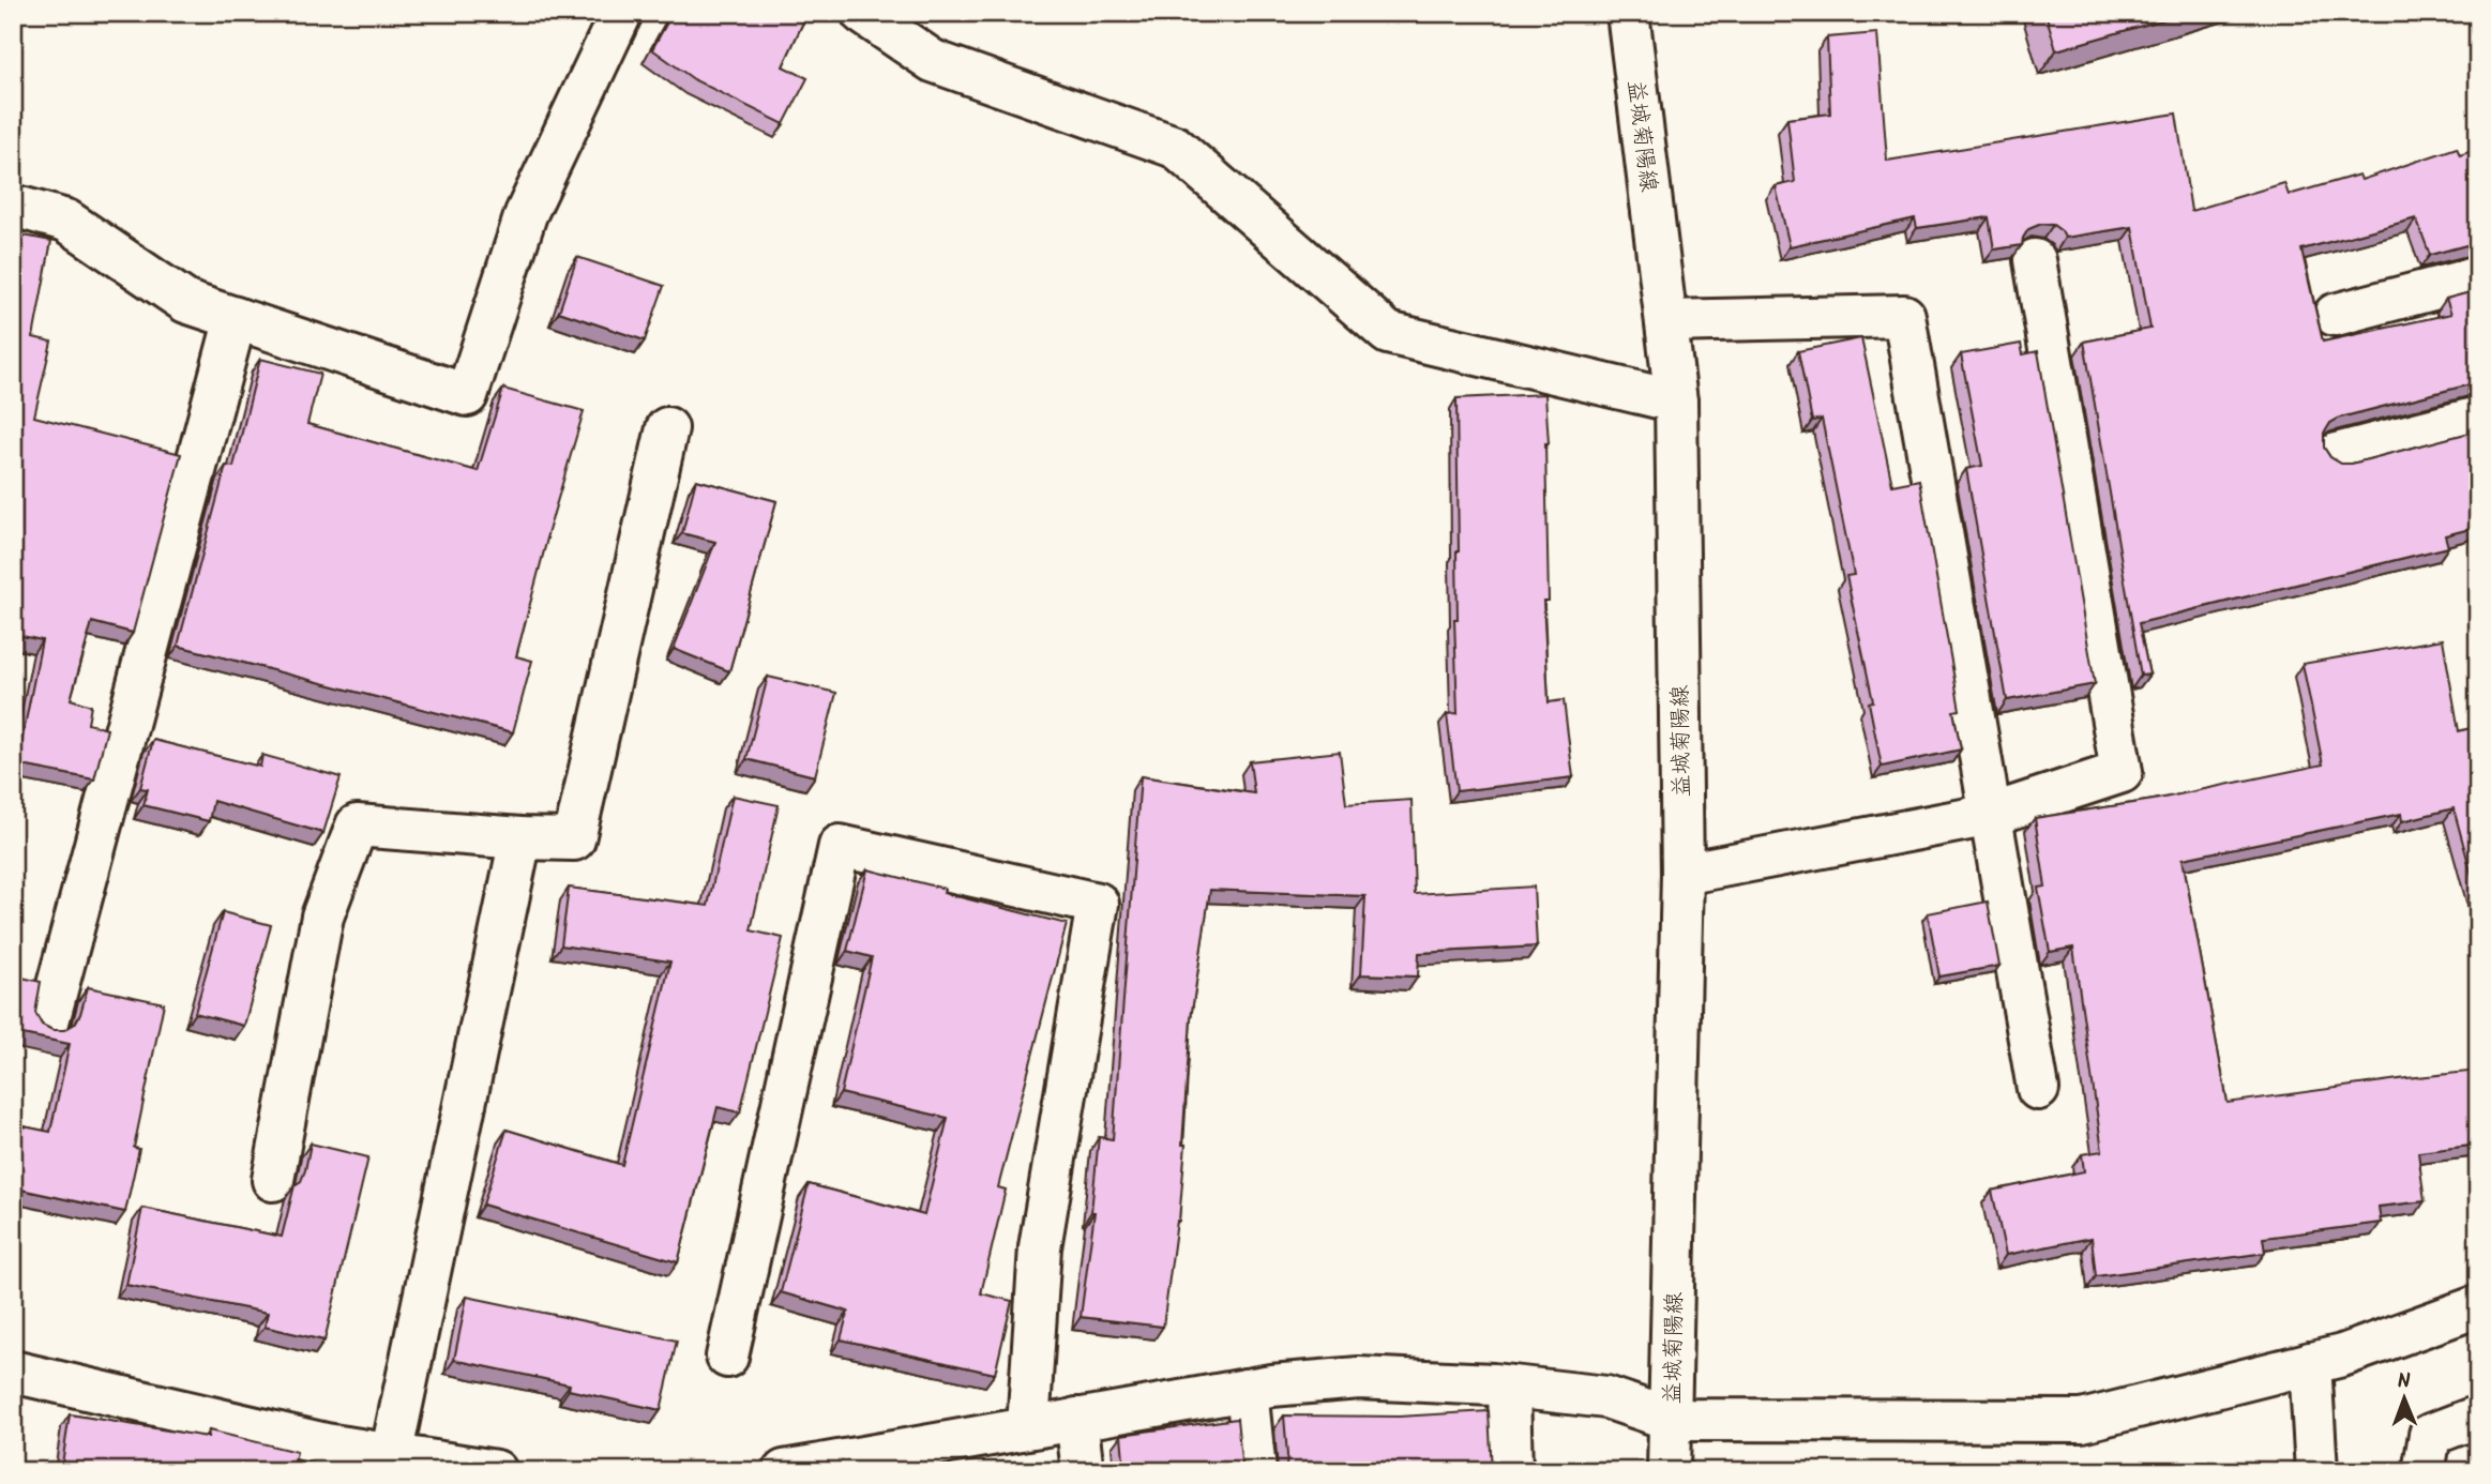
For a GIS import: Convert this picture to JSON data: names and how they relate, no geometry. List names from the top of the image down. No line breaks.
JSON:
{"streets":{"street":["益城菊陽線"]},"north":"top"}
